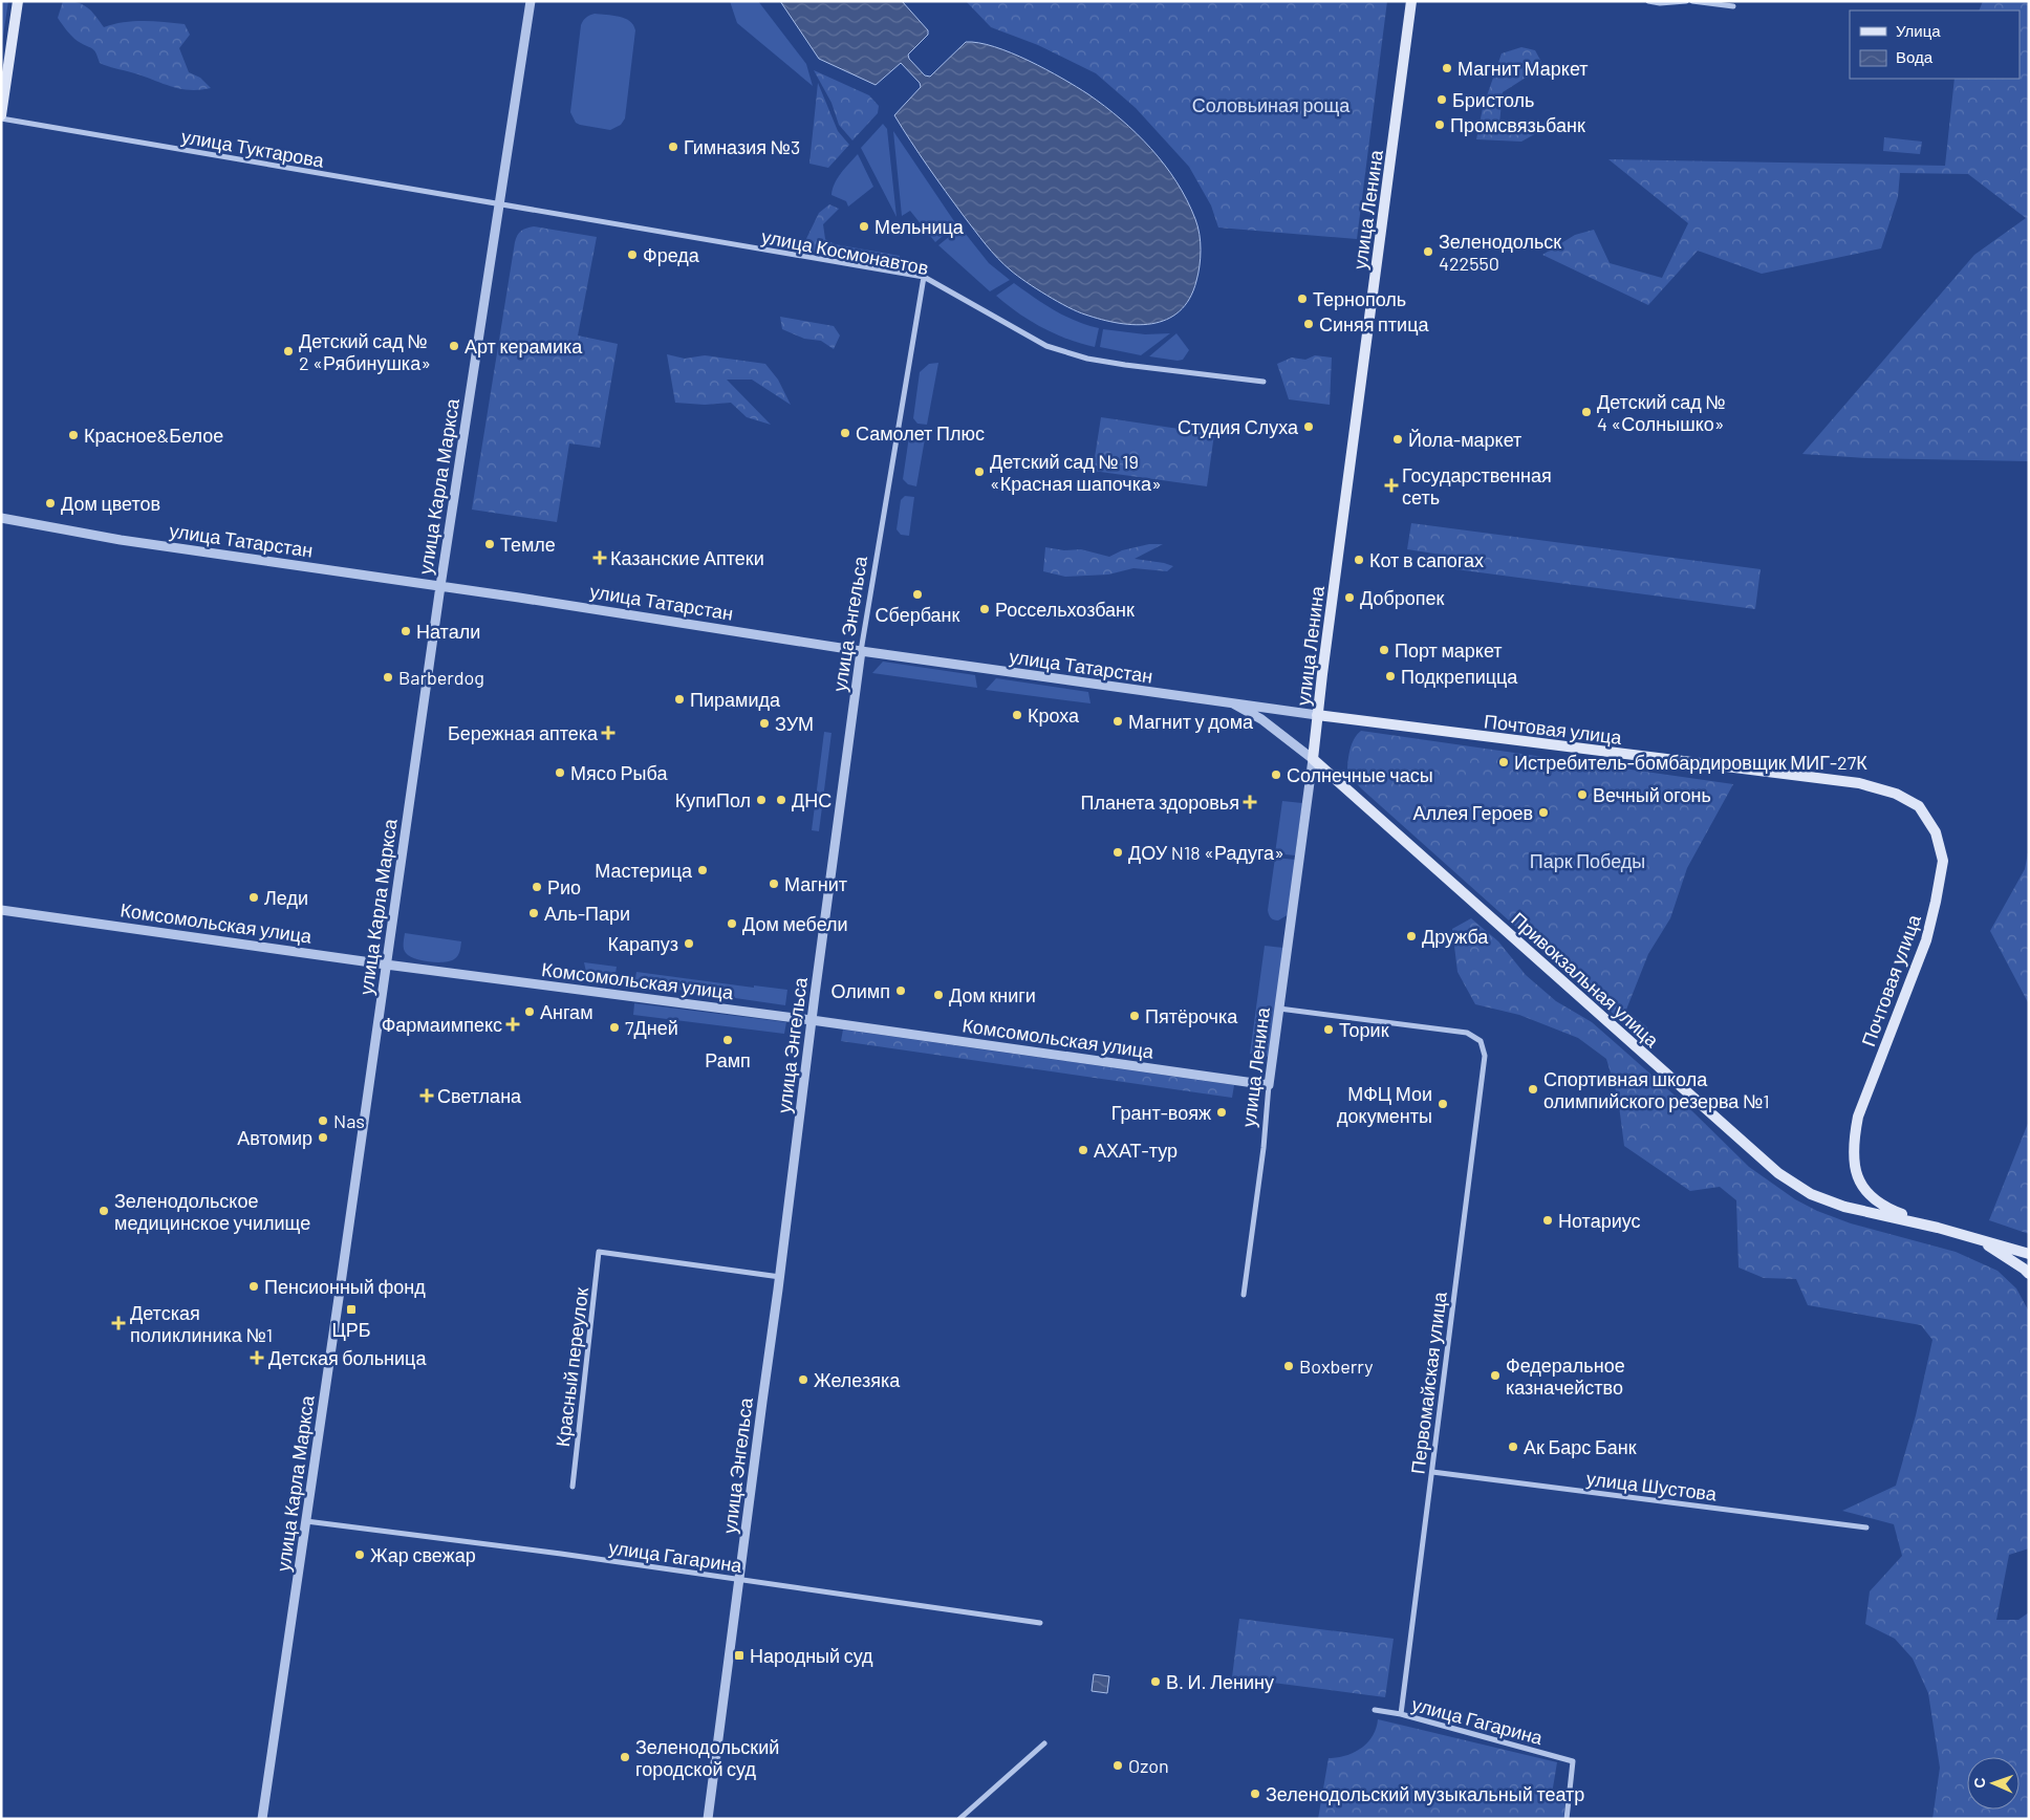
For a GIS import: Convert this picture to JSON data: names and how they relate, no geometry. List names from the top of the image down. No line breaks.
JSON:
{"streets":{"main road":["улица Ленина","Почтовая улица","Привокзальная улица"],"street":["улица Туктарова","улица Космонавтов","улица Карла Маркса","улица Татарстан","улица Энгельса","Комсомольская улица","Красный переулок","Первомайская улица","улица Шустова","улица Гагарина"]},"crossings":[["улица Туктарова","улица Космонавтов"],["улица Туктарова","улица Карла Маркса"],["улица Ленина","улица Татарстан"],["улица Ленина","Почтовая улица"],["улица Ленина","Комсомольская улица"],["улица Ленина","Привокзальная улица"],["улица Ленина","Первомайская улица"],["улица Космонавтов","улица Карла Маркса"],["улица Космонавтов","улица Энгельса"],["улица Карла Маркса","улица Татарстан"],["улица Карла Маркса","Комсомольская улица"],["улица Карла Маркса","улица Гагарина"],["улица Татарстан","улица Энгельса"],["улица Татарстан","Почтовая улица"],["улица Энгельса","Комсомольская улица"],["улица Энгельса","Красный переулок"],["улица Энгельса","улица Гагарина"],["Почтовая улица","Привокзальная улица"],["Первомайская улица","улица Шустова"],["Первомайская улица","улица Гагарина"]],"parks":["Соловьиная роща","Парк Победы"],"places":{"other":["Магнит Маркет","Бристоль","Промсвязьбанк","Гимназия №3","Мельница","Зеленодольск 422550","Фреда","Тернополь","Синяя птица","Арт керамика","Детский сад № 2 «Рябинушка»","Детский сад № 4 «Солнышко»","Студия Слуха","Самолет Плюс","Красное&Белое","Йола-маркет","Детский сад № 19 «Красная шапочка»","Дом цветов","Темле","Кот в сапогах","Сбербанк","Добропек","Россельхозбанк","Натали","Порт маркет","Подкрепицца","Barberdog","Пирамида","Кроха","Магнит у дома","ЗУМ","Истребитель-бомбардировщик МИГ-27К","Мясо Рыба","Солнечные часы","Вечный огонь","КупиПол","ДНС","Аллея Героев","ДОУ N18 «Радуга»","Мастерица","Магнит","Рио","Леди","Аль-Пари","Дом мебели","Дружба","Карапуз","Олимп","Дом книги","Ангам","Пятёрочка","7Дней","Торик","Рамп","Спортивная школа олимпийского резерва №1","МФЦ Мои документы","Грант-вояж","Nas","Автомир","АХАТ-тур","Зеленодольское медицинское училище","Нотариус","Пенсионный фонд","Boxberry","Федеральное казначейство","Железяка","Ак Барс Банк","Жар свежар","В. И. Ленину","Зеленодольский городской суд","Ozon","Зеленодольский музыкальный театр"],"health":["Государственная сеть","Казанские Аптеки","Бережная аптека","Планета здоровья","Фармаимпекс","Светлана","Детская поликлиника №1","Детская больница"],"transit":["ЦРБ","Народный суд"]},"legend":["Улица","Вода"],"north":"left"}
